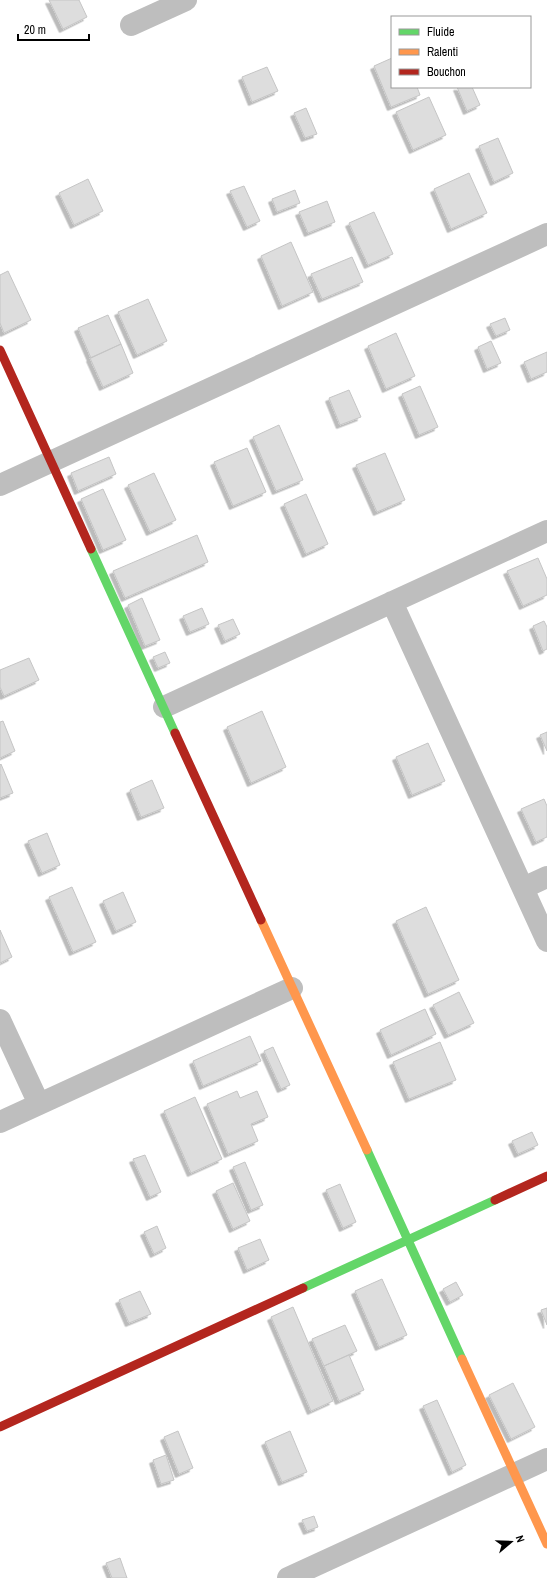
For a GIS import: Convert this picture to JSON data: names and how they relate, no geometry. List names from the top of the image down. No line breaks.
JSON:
{"legend":["Fluide","Ralenti","Bouchon"],"scale_bar":"20 m","north":"right"}
